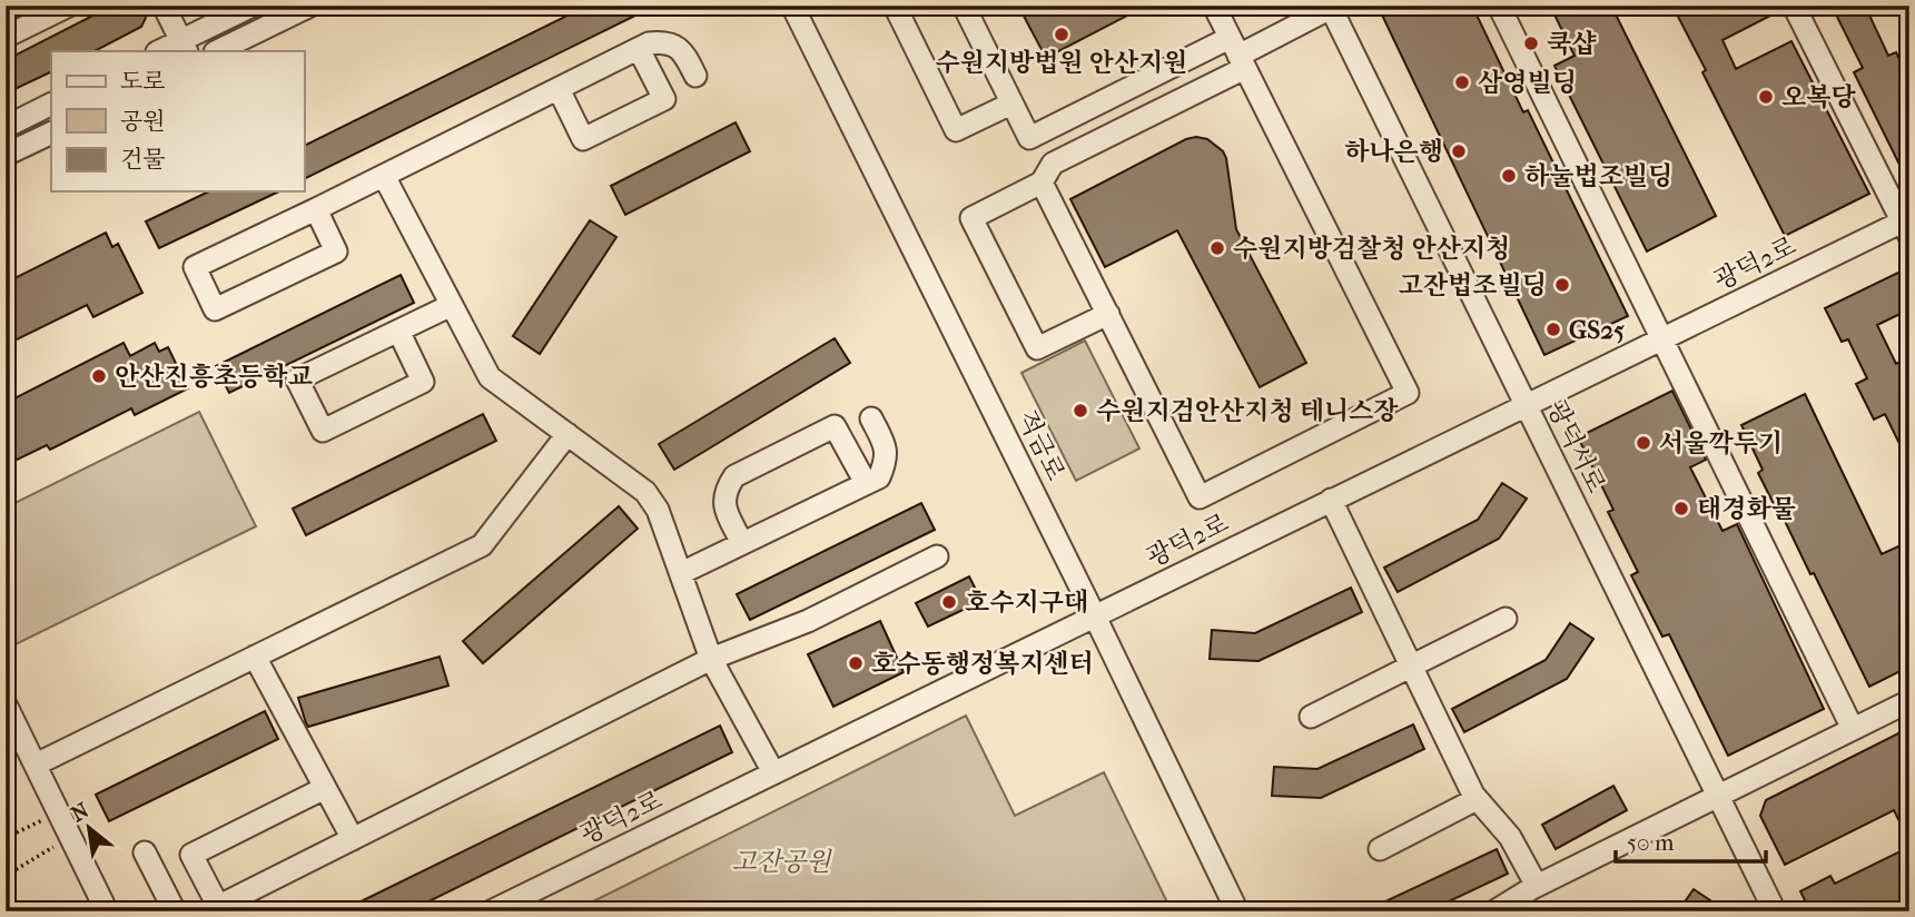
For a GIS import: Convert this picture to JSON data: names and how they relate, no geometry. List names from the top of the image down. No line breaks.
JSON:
{"streets":{"street":["광덕2로","적금로","광덕서로"]},"crossings":[["광덕2로","적금로"],["광덕2로","광덕서로"]],"parks":["고잔공원"],"places":["수원지방법원 안산지원","쿡샵","삼영빌딩","오복당","하나은행","하눌법조빌딩","수원지방검찰청 안산지청","고잔법조빌딩","GS25","안산진흥초등학교","수원지검안산지청 테니스장","서울깍두기","태경화물","호수지구대","호수동행정복지센터"],"legend":["도로","공원","건물"],"scale_bar":"50 m","north":"top left"}
